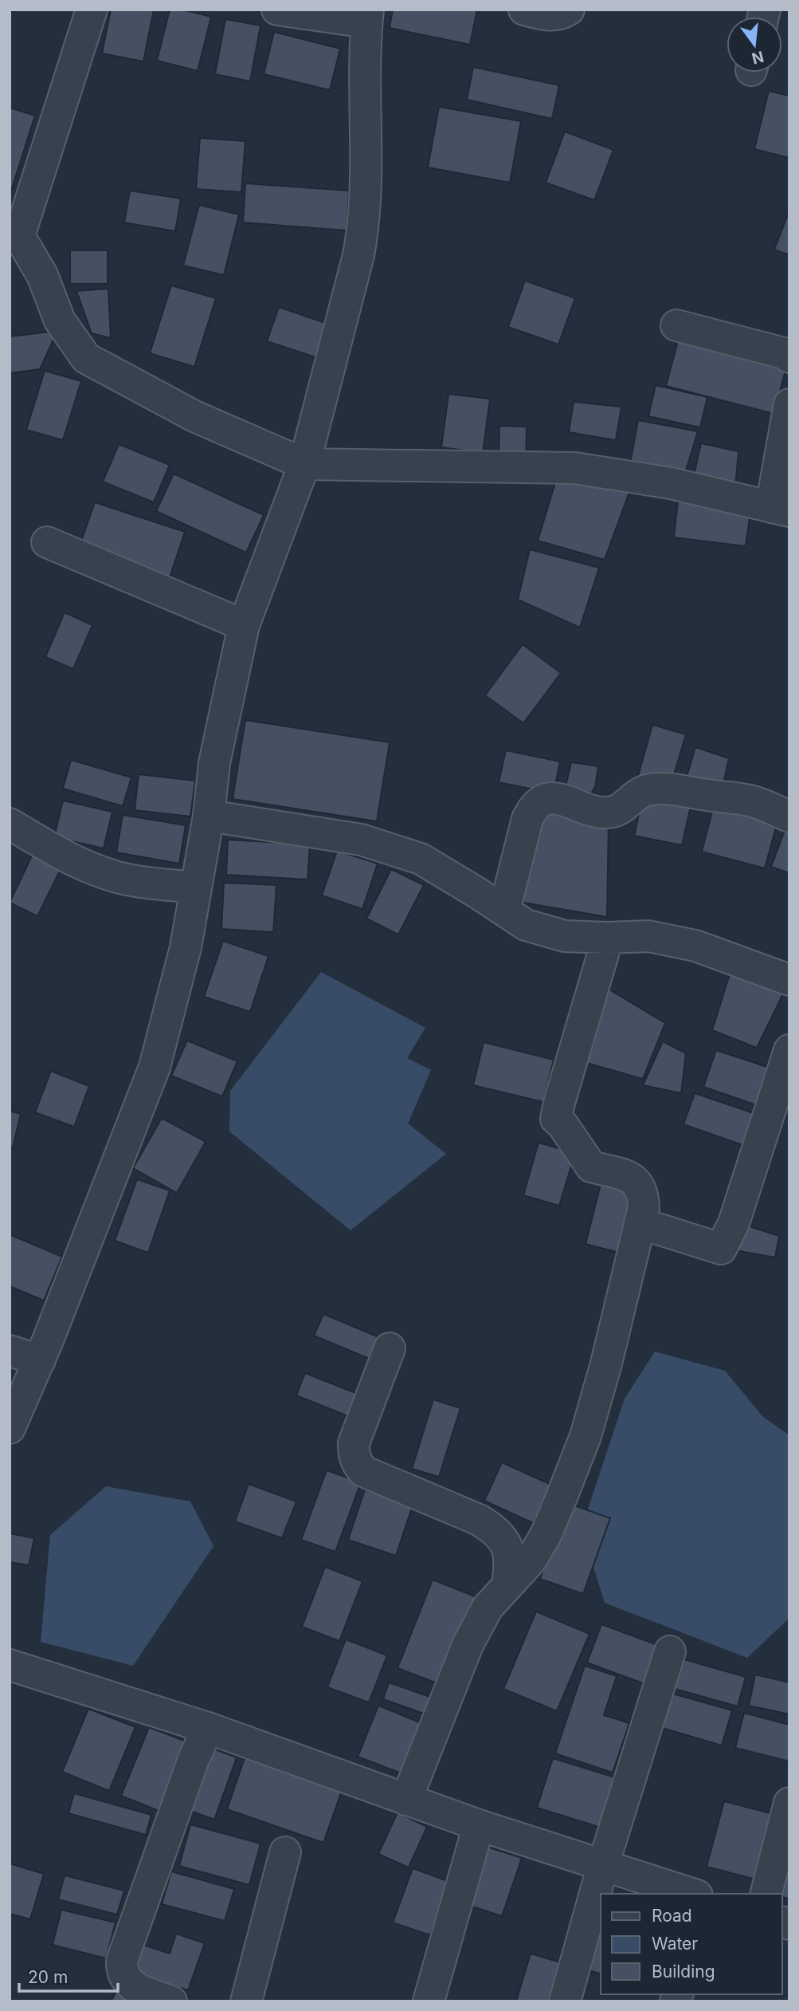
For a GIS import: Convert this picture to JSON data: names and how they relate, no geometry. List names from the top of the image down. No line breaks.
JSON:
{"legend":["Road","Water","Building"],"scale_bar":"20 m","north":"bottom"}
